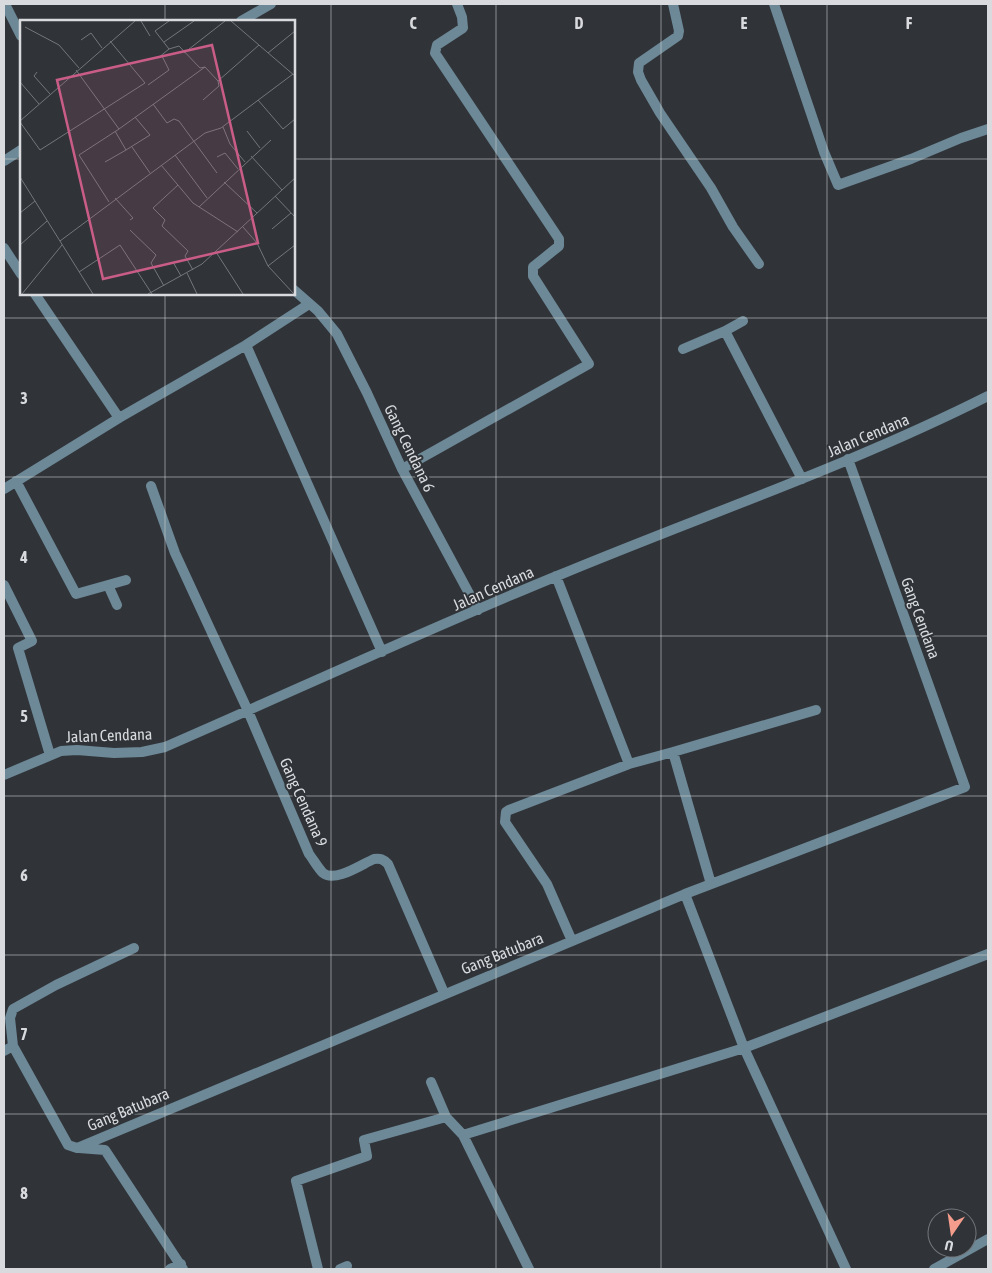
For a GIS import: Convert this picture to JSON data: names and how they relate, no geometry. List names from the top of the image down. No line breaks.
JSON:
{"streets":{"street":["Jalan Cendana","Gang Cendana 6","Gang Cendana","Gang Cendana 9","Gang Batubara"]},"crossings":[["Jalan Cendana","Gang Cendana 6"],["Jalan Cendana","Gang Cendana"],["Jalan Cendana","Gang Cendana 9"],["Gang Cendana","Gang Batubara"],["Gang Cendana 9","Gang Batubara"]],"north":"bottom","grid":{"columns":["C","D","E","F"],"rows":["3","4","5","6","7","8"]}}
